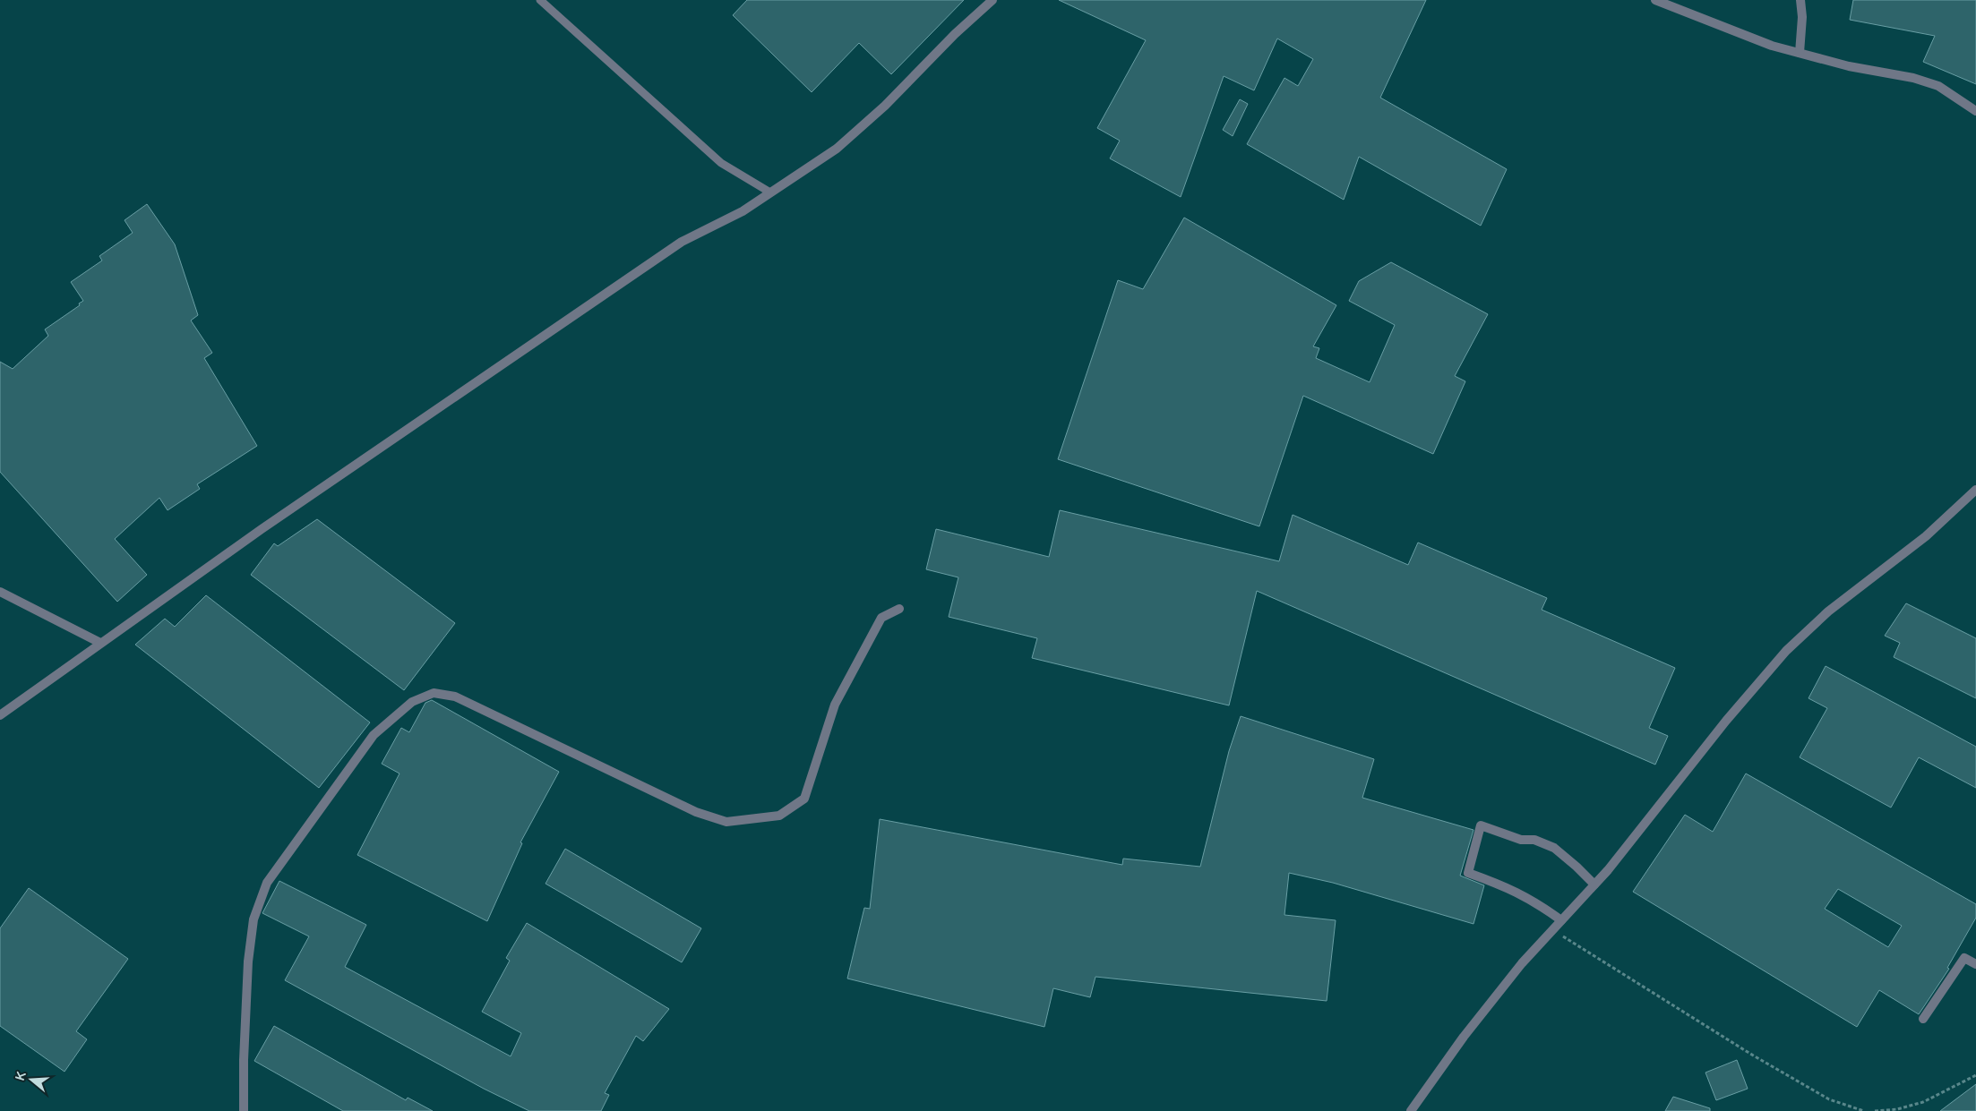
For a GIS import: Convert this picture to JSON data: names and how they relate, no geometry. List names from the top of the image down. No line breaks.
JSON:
{"north":"left"}
